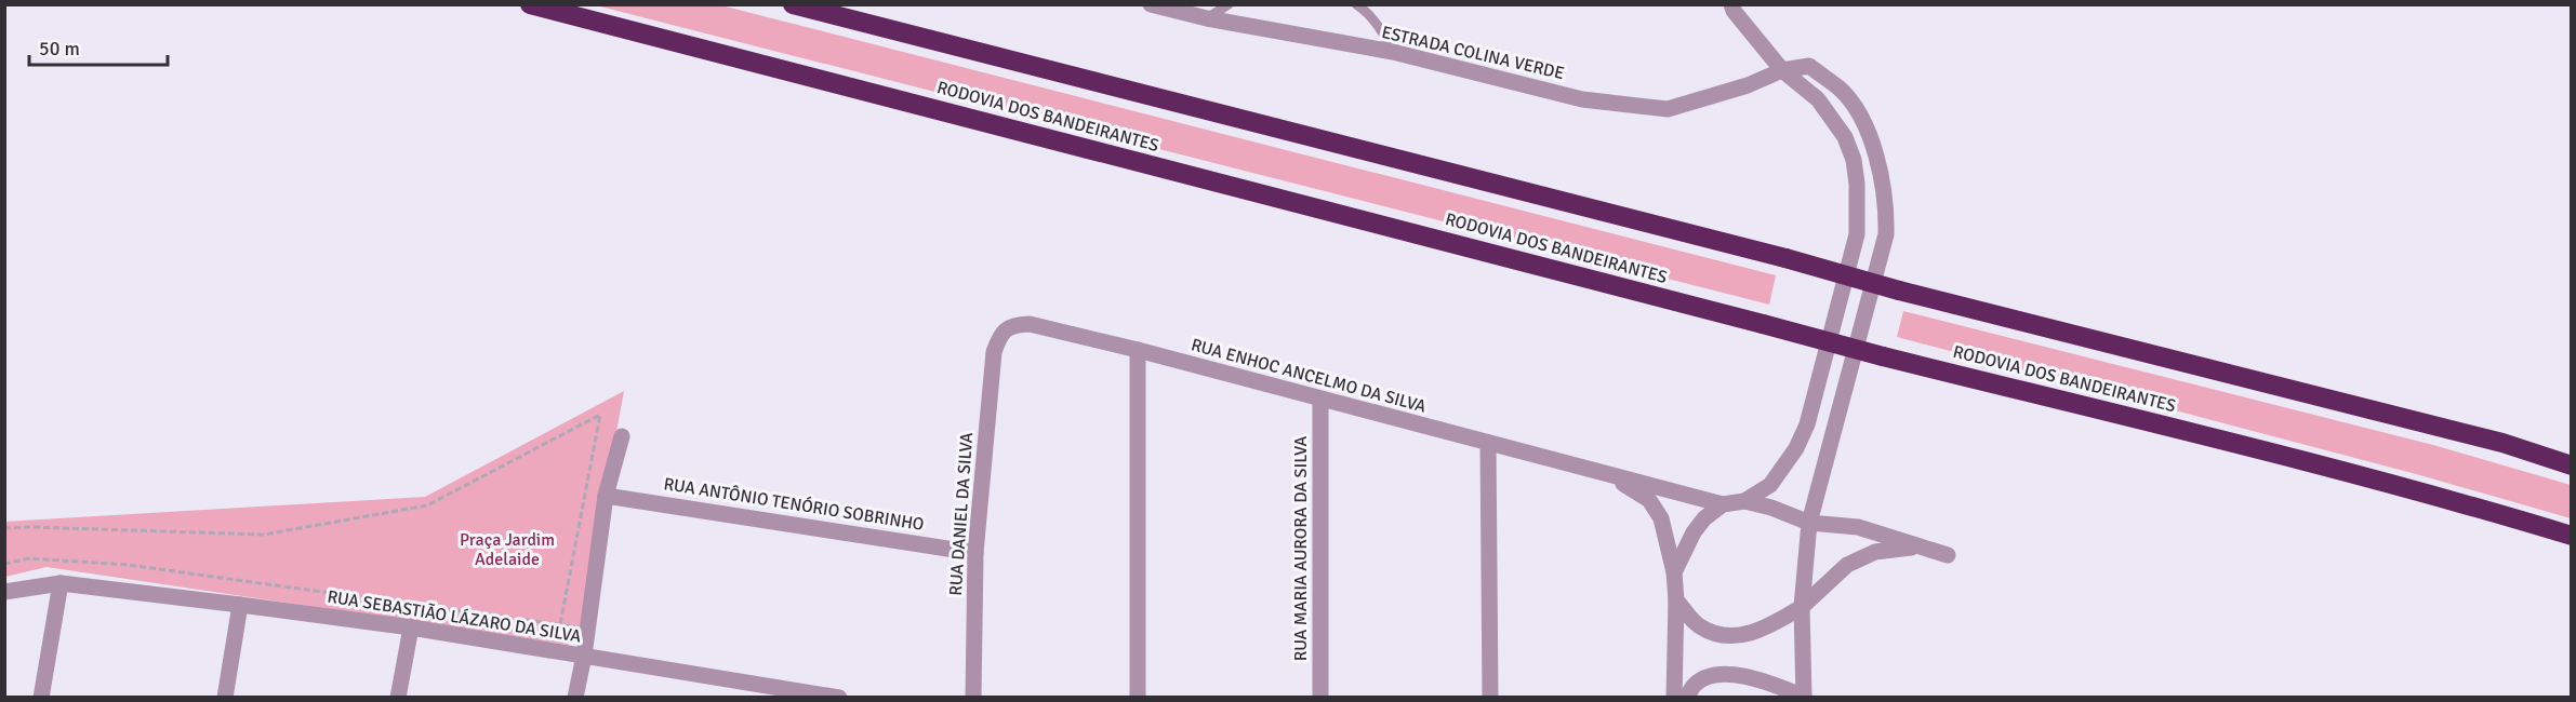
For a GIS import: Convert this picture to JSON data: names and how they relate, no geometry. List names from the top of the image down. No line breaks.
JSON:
{"streets":{"highway":["RODOVIA DOS BANDEIRANTES"],"street":["ESTRADA COLINA VERDE","RUA ENHOC ANCELMO DA SILVA","RUA ANTÔNIO TENÓRIO SOBRINHO","RUA DANIEL DA SILVA","RUA MARIA AURORA DA SILVA","RUA SEBASTIÃO LÁZARO DA SILVA"]},"crossings":[["ESTRADA COLINA VERDE","RUA ENHOC ANCELMO DA SILVA"],["RUA ENHOC ANCELMO DA SILVA","RUA DANIEL DA SILVA"],["RUA ENHOC ANCELMO DA SILVA","RUA MARIA AURORA DA SILVA"],["RUA ANTÔNIO TENÓRIO SOBRINHO","RUA DANIEL DA SILVA"]],"parks":["Praça Jardim Adelaide"],"scale_bar":"50 m"}
